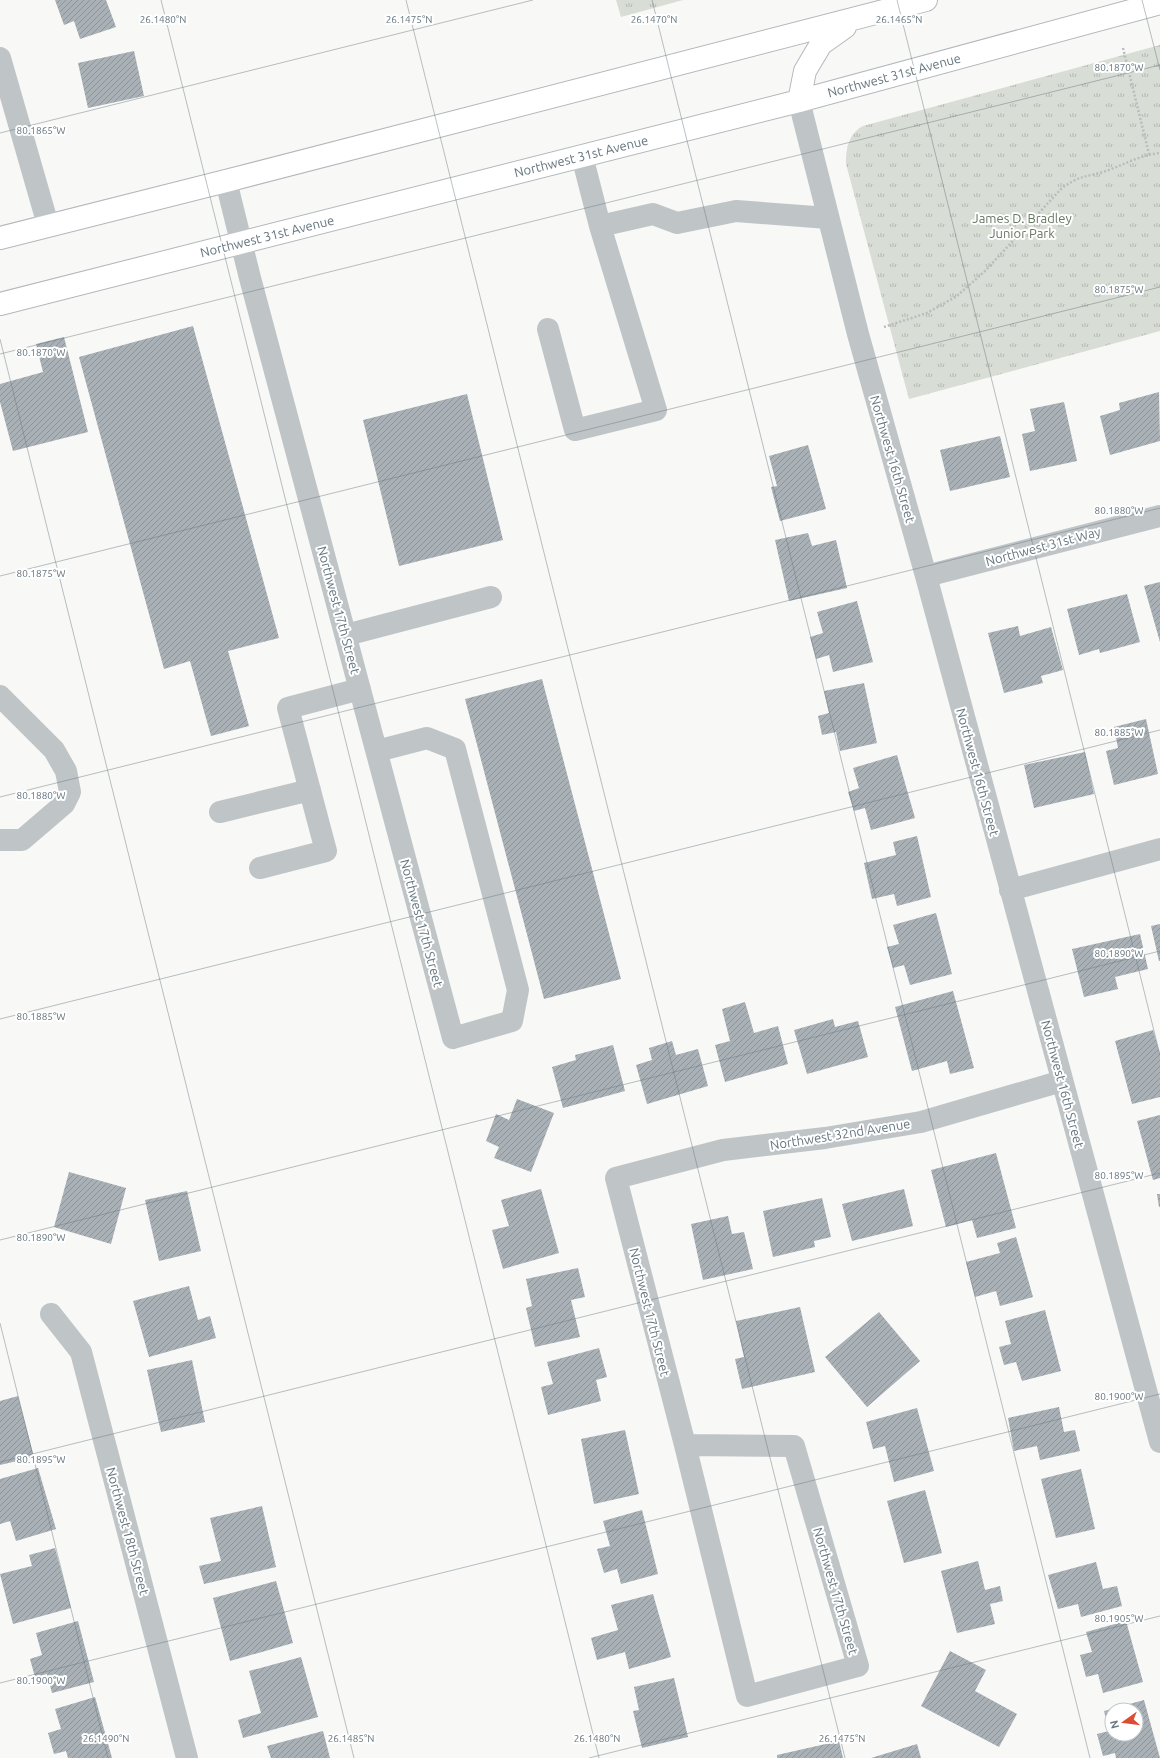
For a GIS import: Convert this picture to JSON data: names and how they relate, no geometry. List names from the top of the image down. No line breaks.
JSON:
{"streets":{"main road":["Northwest 31st Avenue"],"street":["Northwest 16th Street","Northwest 31st Way","Northwest 17th Street","Northwest 32nd Avenue","Northwest 18th Street"]},"crossings":[["Northwest 31st Avenue","Northwest 16th Street"],["Northwest 31st Avenue","Northwest 17th Street"],["Northwest 16th Street","Northwest 31st Way"],["Northwest 16th Street","Northwest 32nd Avenue"],["Northwest 17th Street","Northwest 32nd Avenue"]],"parks":["James D. Bradley Junior Park"],"north":"left","coordinates":["26.1480°N","26.1475°N","26.1470°N","26.1465°N","80.1870°W","80.1865°W","80.1875°W","80.1880°W","80.1885°W","80.1890°W","80.1895°W","80.1900°W","80.1905°W","26.1490°N","26.1485°N"]}
